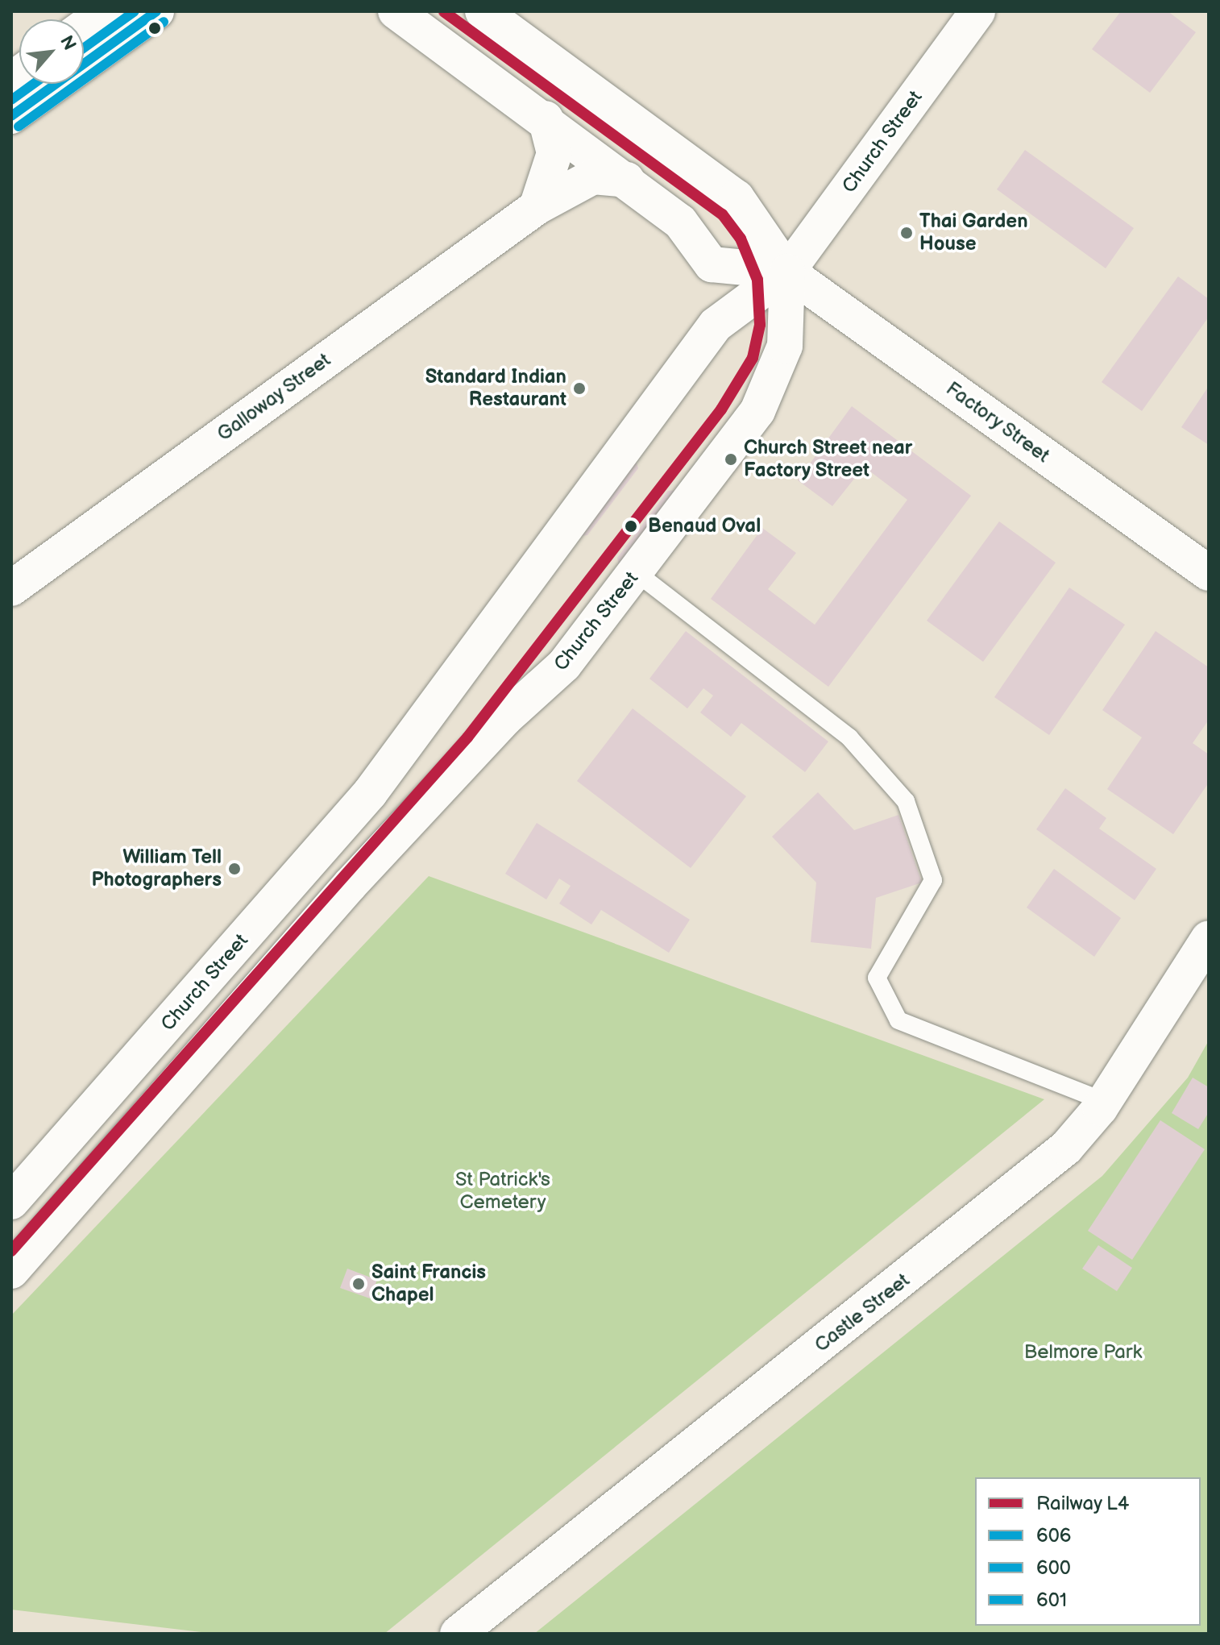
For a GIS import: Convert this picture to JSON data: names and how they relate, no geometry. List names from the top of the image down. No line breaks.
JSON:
{"streets":{"street":["Church Street","Galloway Street","Factory Street","Castle Street"]},"crossings":[["Church Street","Factory Street"]],"parks":["St Patrick's Cemetery","Belmore Park"],"places":["Thai Garden House","Standard Indian Restaurant","Church Street near Factory Street","Benaud Oval","William Tell Photographers","Saint Francis Chapel"],"lines":["rail line L4","transit line 606","transit line 601","transit line 600"],"legend":["Railway L4","606","600","601"],"north":"top right"}
